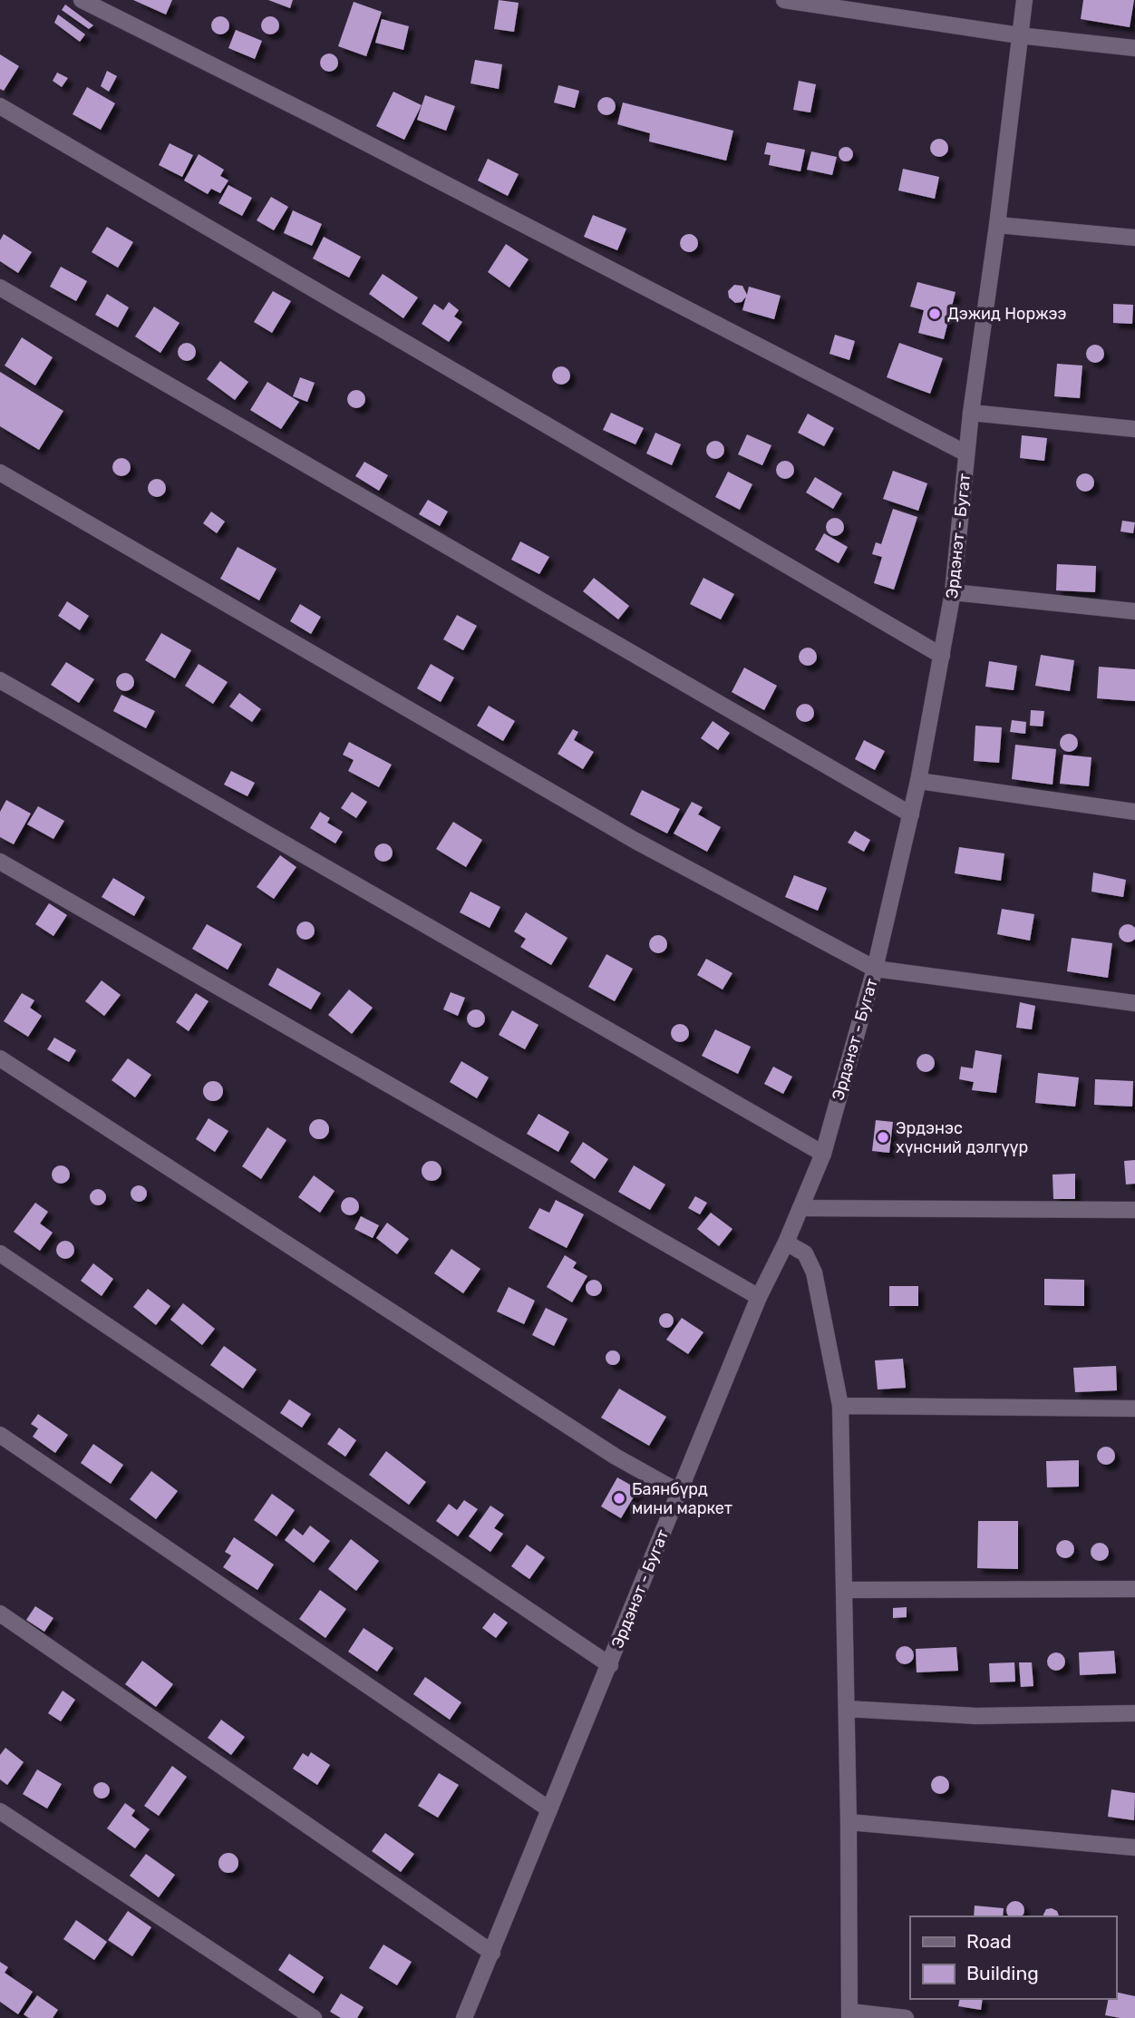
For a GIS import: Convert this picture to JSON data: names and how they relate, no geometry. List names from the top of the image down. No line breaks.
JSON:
{"streets":{"street":["Эрдэнэт - Бугат"]},"places":["Дэжид Норжээ","Эрдэнэс хүнсний дэлгүүр","Баянбүрд мини маркет"],"legend":["Road","Building"]}
